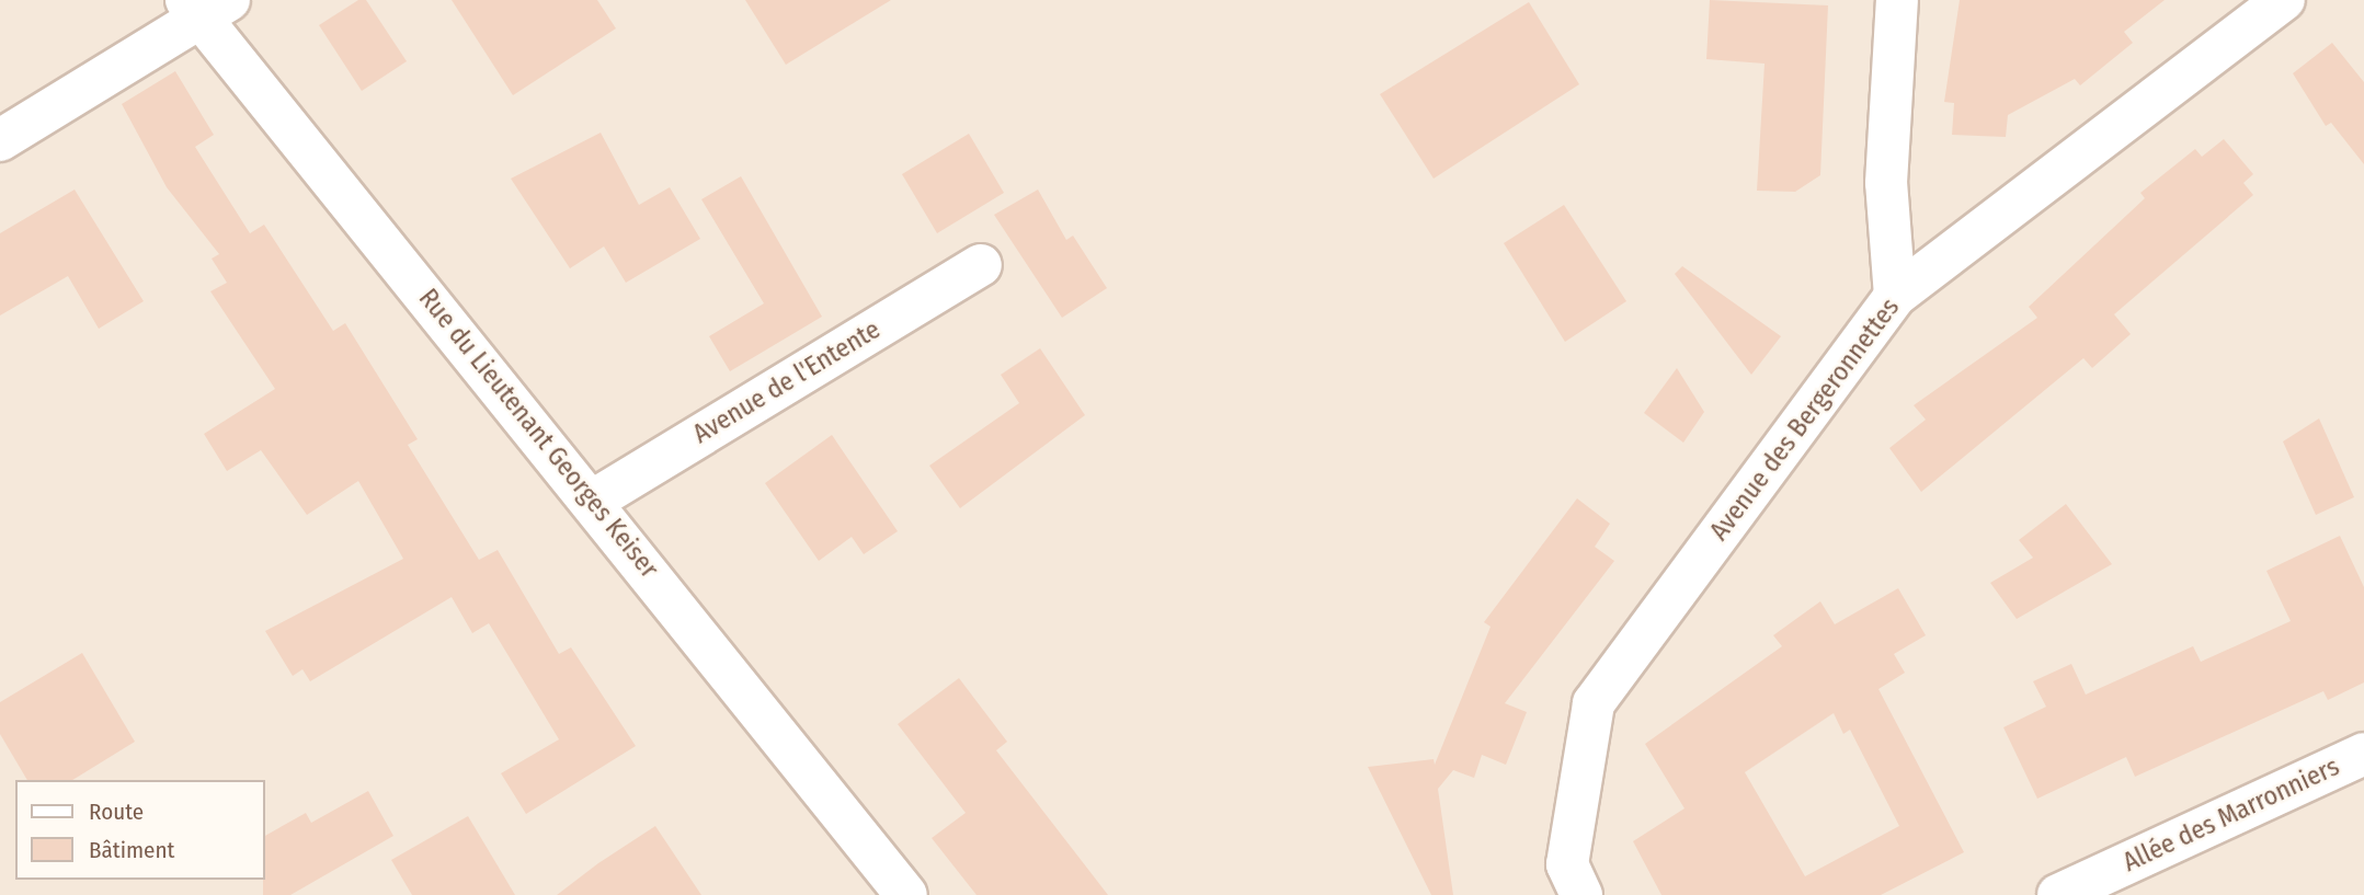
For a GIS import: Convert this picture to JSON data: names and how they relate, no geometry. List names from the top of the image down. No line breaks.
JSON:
{"streets":{"street":["Avenue de l'Entente","Avenue des Bergeronnettes","Rue du Lieutenant Georges Keiser","Allée des Marronniers"]},"crossings":[["Avenue de l'Entente","Rue du Lieutenant Georges Keiser"]],"legend":["Route","Bâtiment"]}
